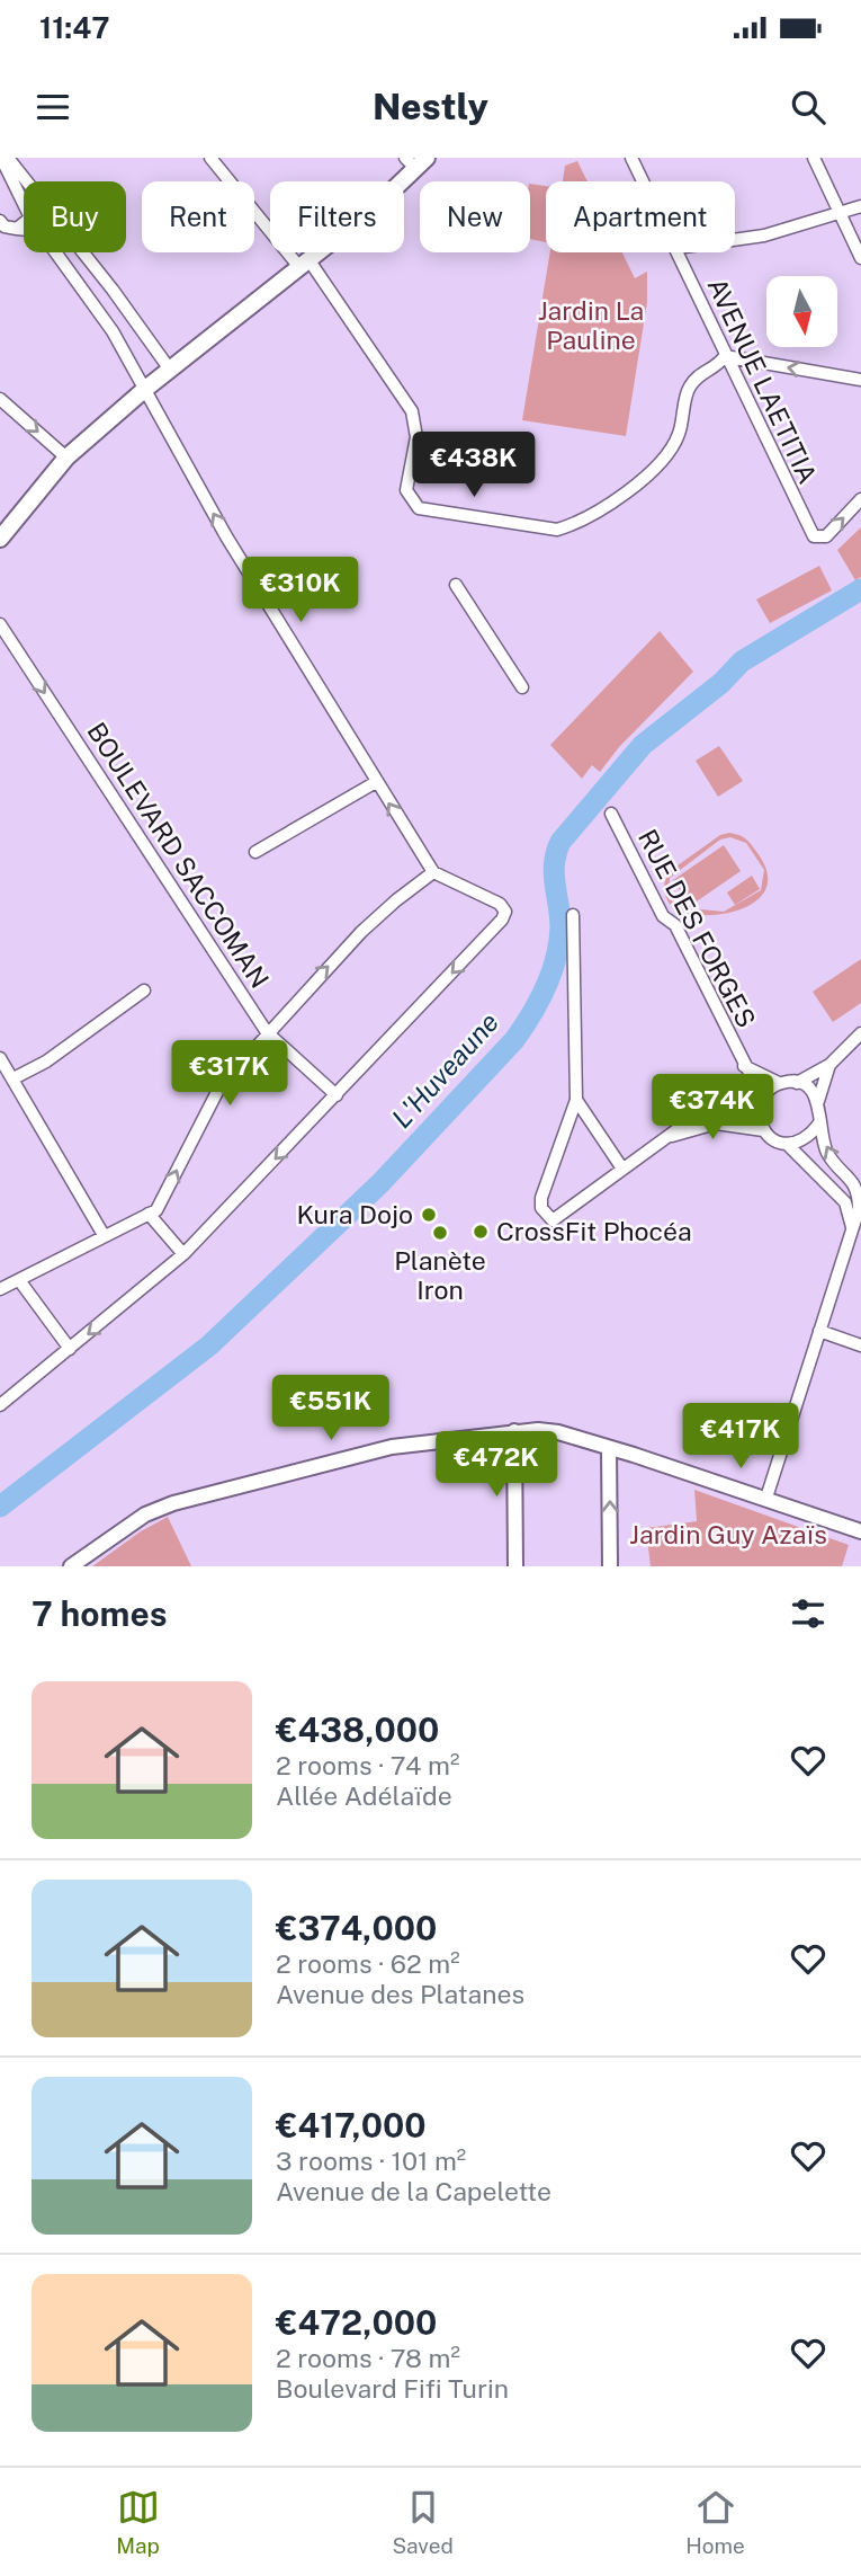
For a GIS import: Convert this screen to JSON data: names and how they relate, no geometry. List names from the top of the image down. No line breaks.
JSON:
{"streets":{"street":["AVENUE LAETITIA","BOULEVARD SACCOMAN","RUE DES FORGES"]},"one_way":["BOULEVARD SACCOMAN"],"water":["L'Huveaune"],"parks":["Jardin La Pauline","Jardin Guy Azaïs"],"places":["Kura Dojo","CrossFit Phocéa","Planète Iron"],"north":"bottom","page":{"status":"11:47","header":"Nestly","chip":["Buy","Rent","Filters","New","Apartment"],"price":["€438K","€310K","€317K","€374K","€551K","€417K","€472K"],"heading":"7 homes","list":[{"name":"€438,000","note":"2 rooms · 74 m² · Allée Adélaïde"},{"name":"€374,000","note":"2 rooms · 62 m² · Avenue des Platanes"},{"name":"€417,000","note":"3 rooms · 101 m² · Avenue de la Capelette"},{"name":"€472,000","note":"2 rooms · 78 m² · Boulevard Fifi Turin"}],"tabs":["Map","Saved","Home"]}}
